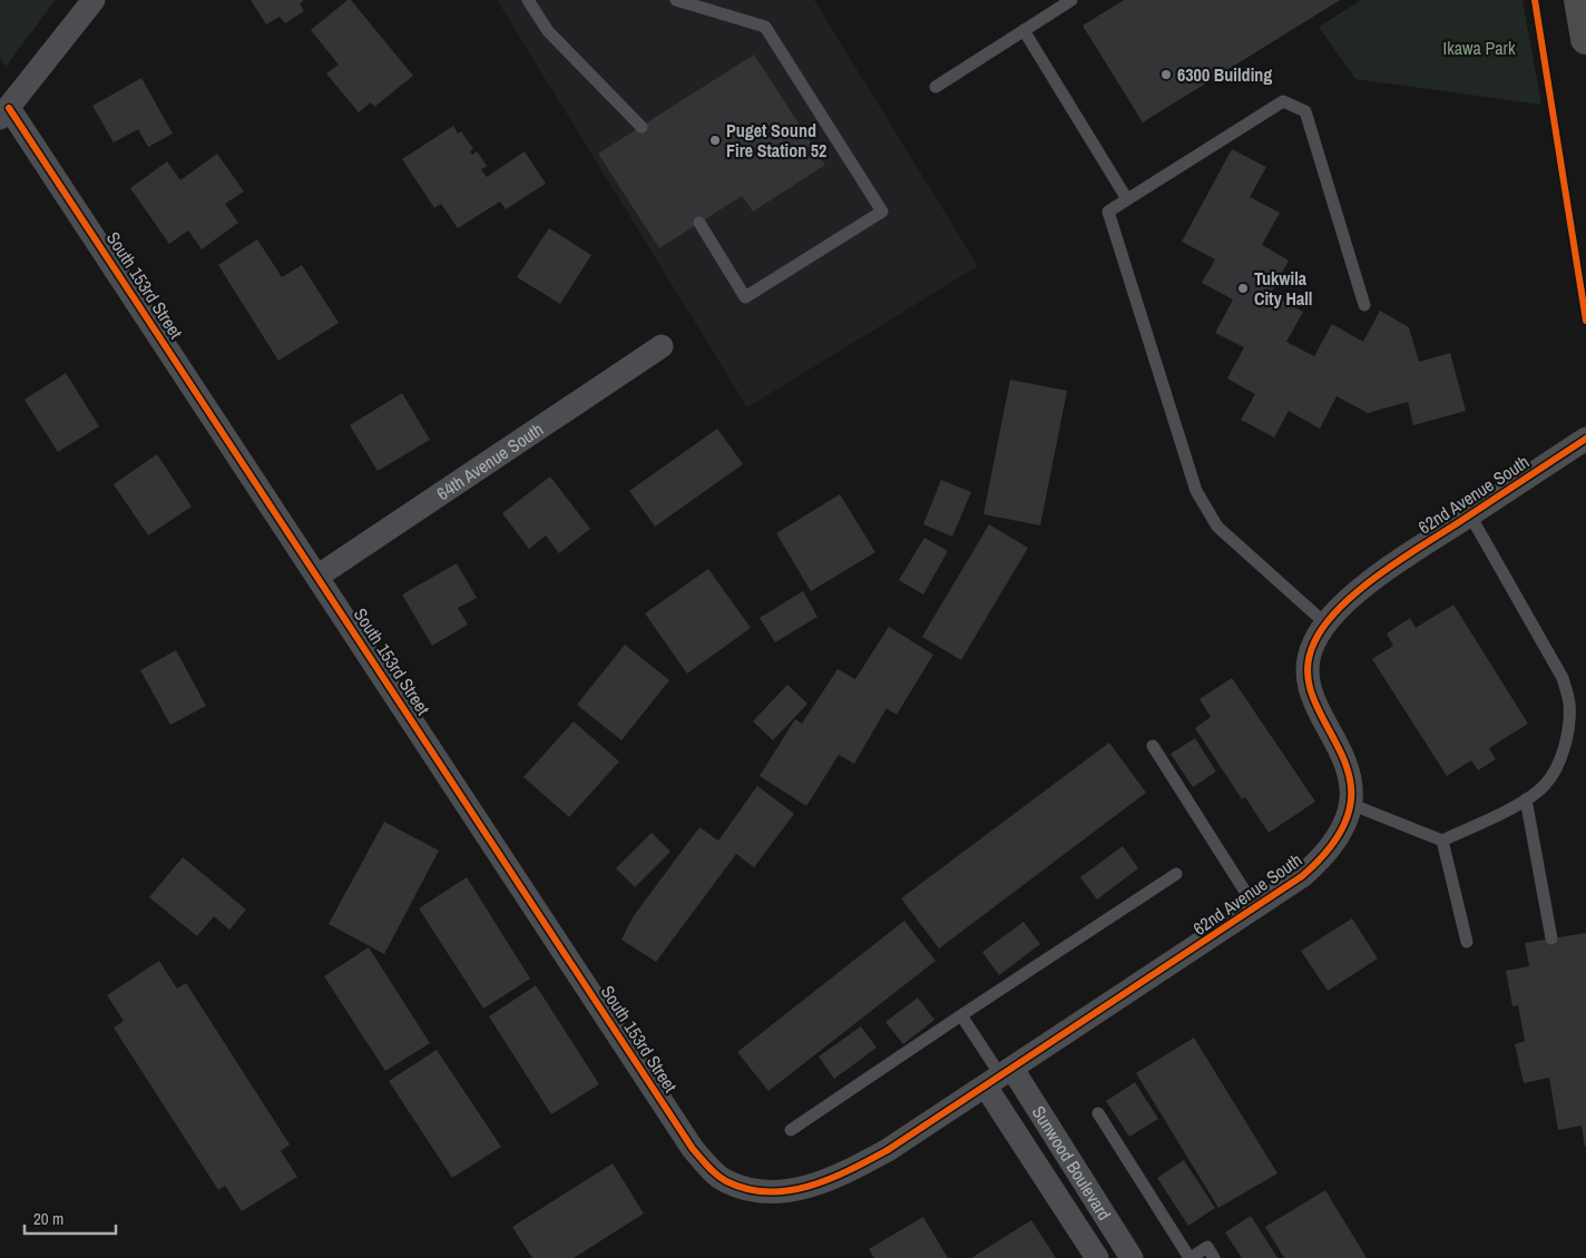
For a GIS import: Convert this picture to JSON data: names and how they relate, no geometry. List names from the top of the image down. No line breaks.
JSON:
{"streets":{"street":["South 153rd Street","64th Avenue South","62nd Avenue South","Sunwood Boulevard"]},"crossings":[["South 153rd Street","64th Avenue South"],["South 153rd Street","62nd Avenue South"],["62nd Avenue South","Sunwood Boulevard"]],"parks":["Ikawa Park"],"places":["6300 Building","Puget Sound Fire Station 52","Tukwila City Hall"],"scale_bar":"20 m"}
